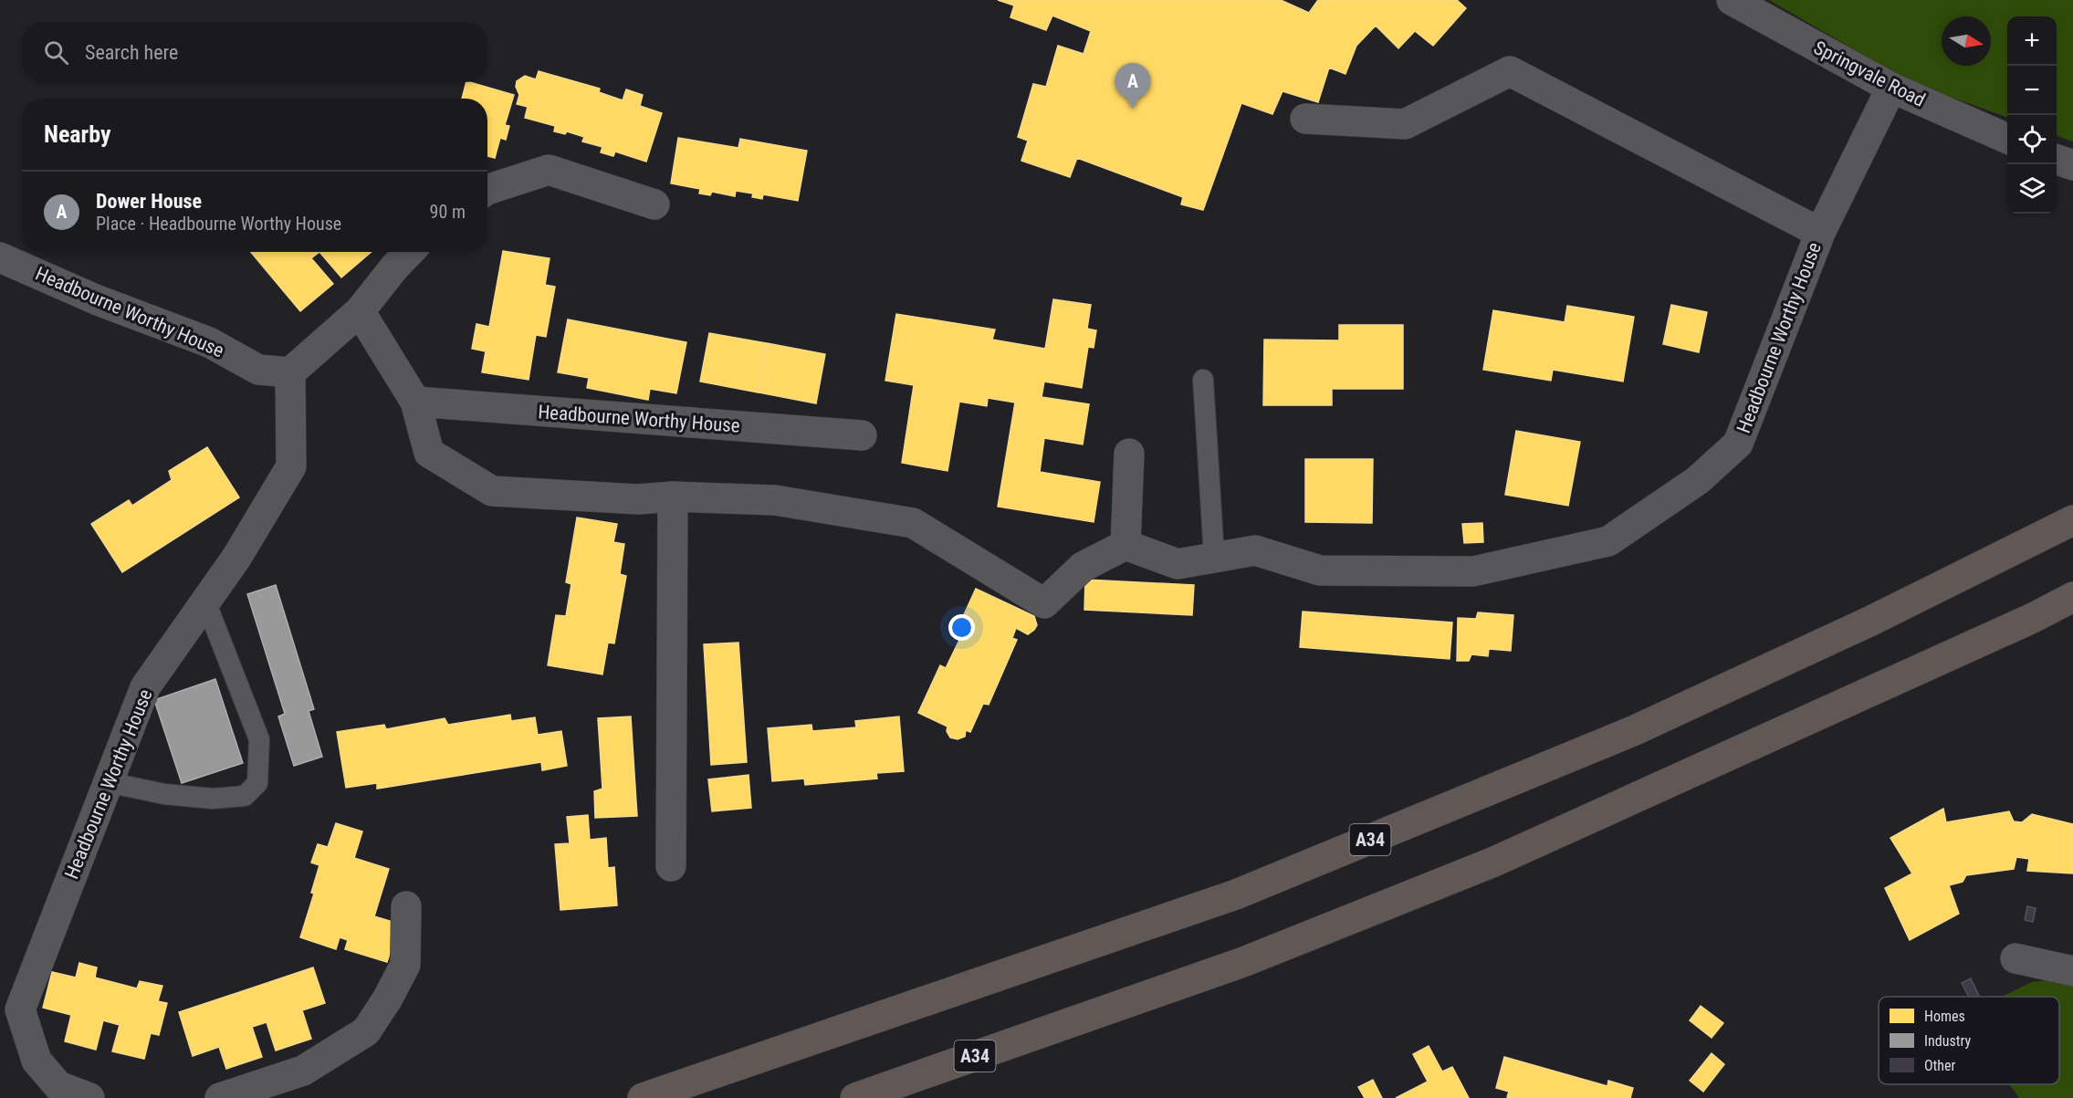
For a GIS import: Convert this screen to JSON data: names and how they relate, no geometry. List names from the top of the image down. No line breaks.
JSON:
{"streets":{"highway":["A34"],"street":["Springvale Road","Headbourne Worthy House"]},"crossings":[["Springvale Road","Headbourne Worthy House"]],"legend":["Homes","Industry","Other"],"north":"right","page":{"map_buttons":["+","−"],"search":"Search here","pins":"A","heading":"Nearby","list":[{"mark":"A","name":"Dower House","note":"Place · Headbourne Worthy House","value":"90 m"}]}}
